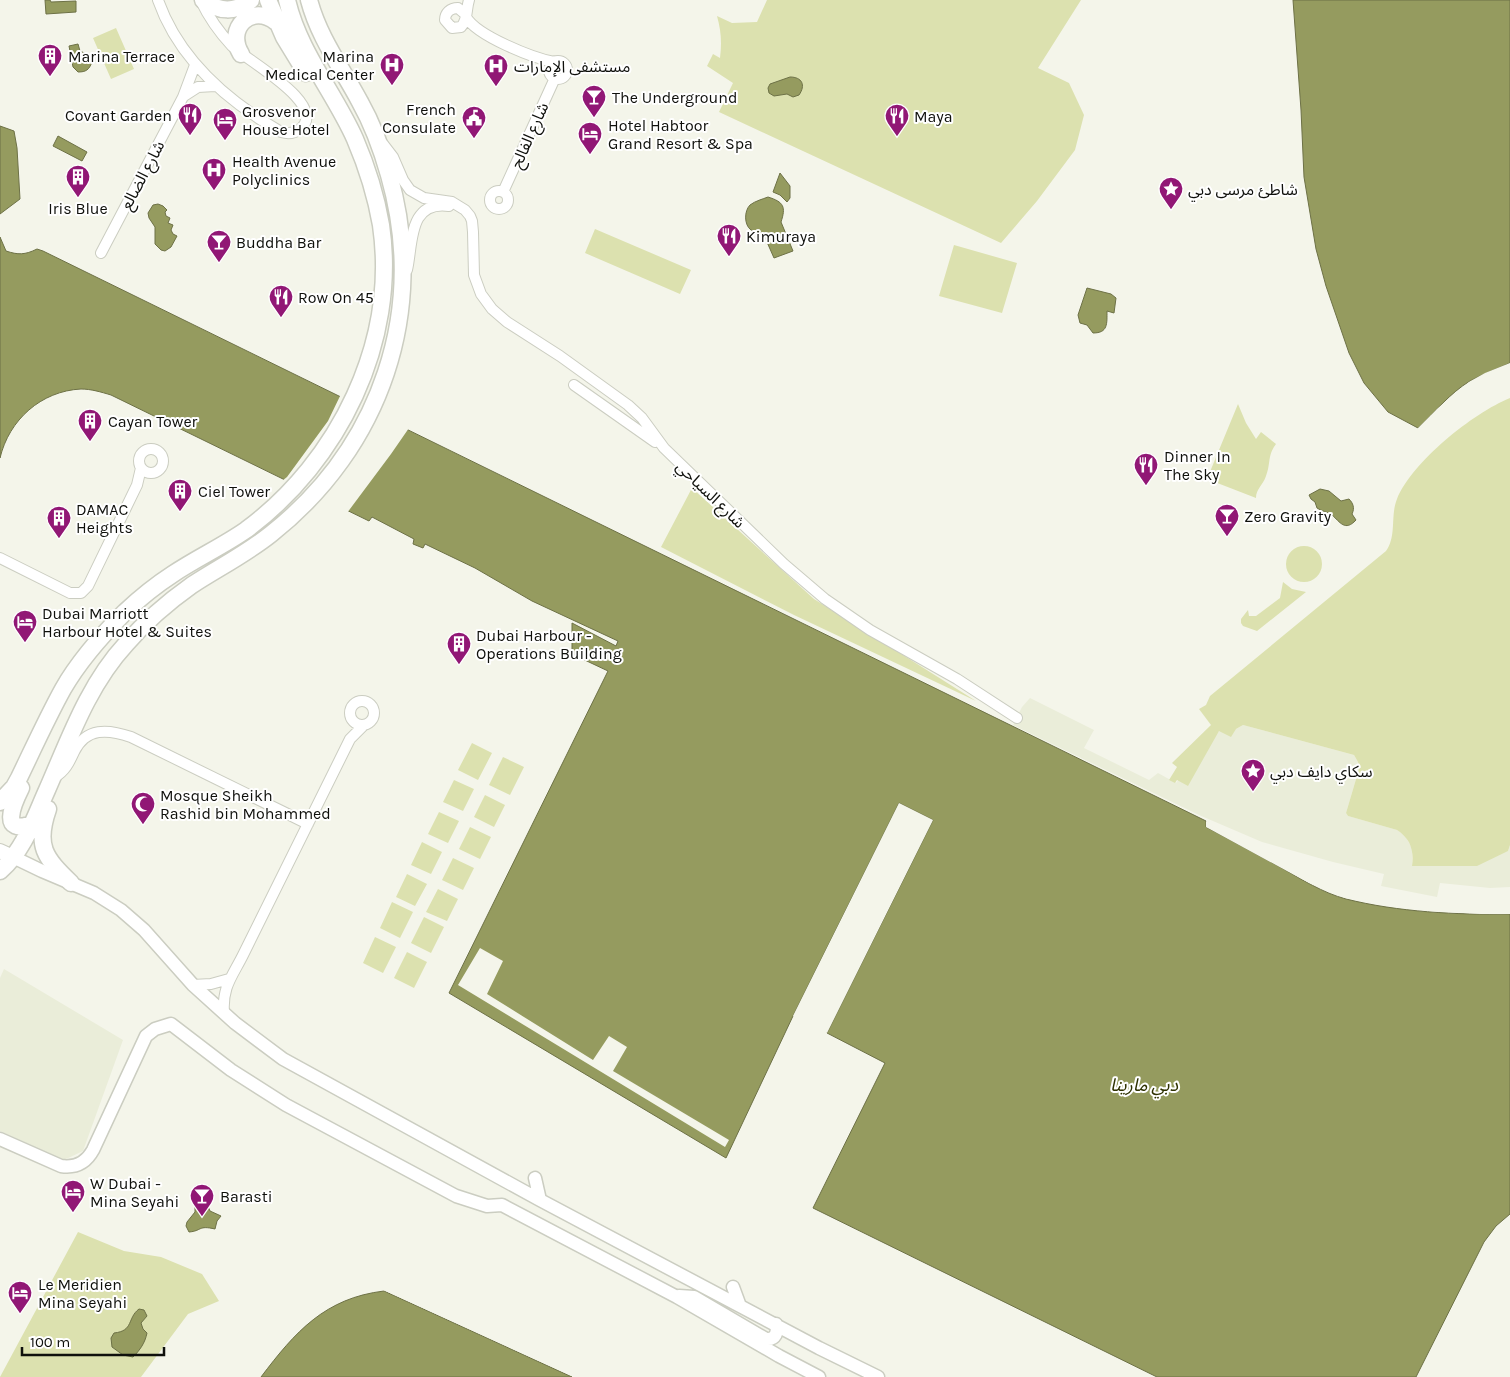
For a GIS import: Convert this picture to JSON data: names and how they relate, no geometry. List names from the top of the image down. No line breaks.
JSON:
{"streets":{"street":["شارع الفالح","شارع الضالع","شارع السياحي"]},"water":["دبي مارينا"],"places":{"building":["Marina Terrace","Iris Blue","Cayan Tower","Ciel Tower","DAMAC Heights","Dubai Harbour - Operations Building"],"hospital":["Marina Medical Center","مستشفى الإمارات","Health Avenue Polyclinics"],"bar":["The Underground","Buddha Bar","Zero Gravity","Barasti"],"restaurant":["Covant Garden","Maya","Kimuraya","Row On 45","Dinner In The Sky"],"public building":["French Consulate"],"hotel":["Grosvenor House Hotel","Hotel Habtoor Grand Resort & Spa","Dubai Marriott Harbour Hotel & Suites","W Dubai - Mina Seyahi","Le Meridien Mina Seyahi"],"place":["شاطئ مرسى دبي","سكاي دايف دبي"],"mosque":["Mosque Sheikh Rashid bin Mohammed"]},"scale_bar":"100 m"}
